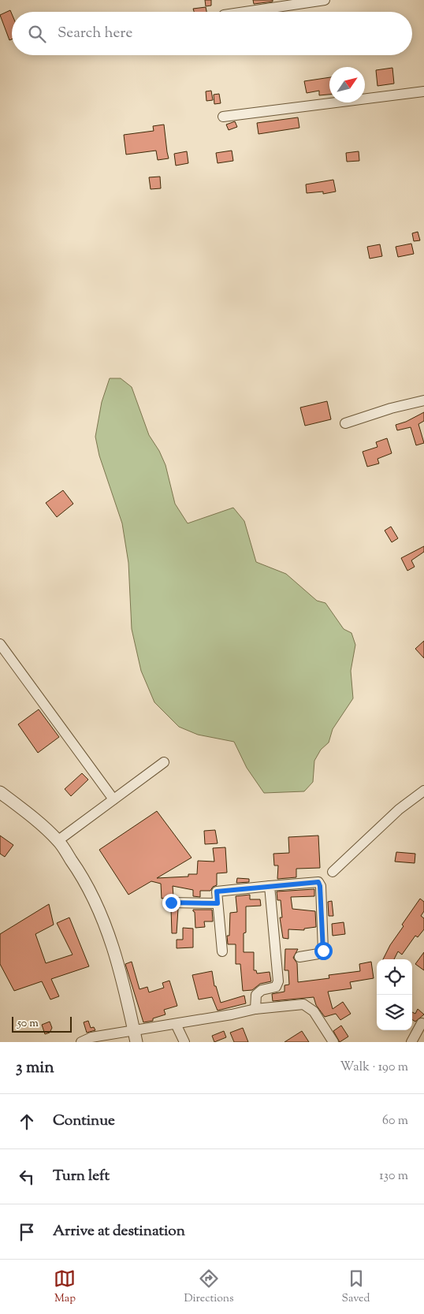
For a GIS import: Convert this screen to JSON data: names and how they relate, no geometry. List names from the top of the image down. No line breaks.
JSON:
{"scale_bar":"50 m","north":"top right","page":{"search":"Search here","scale":"50 m","heading":["3 min","Walk · 190 m"],"list":[["Continue","60 m"],["Turn left","130 m"],"Arrive at destination"],"nav":["Map","Directions","Saved"]}}
